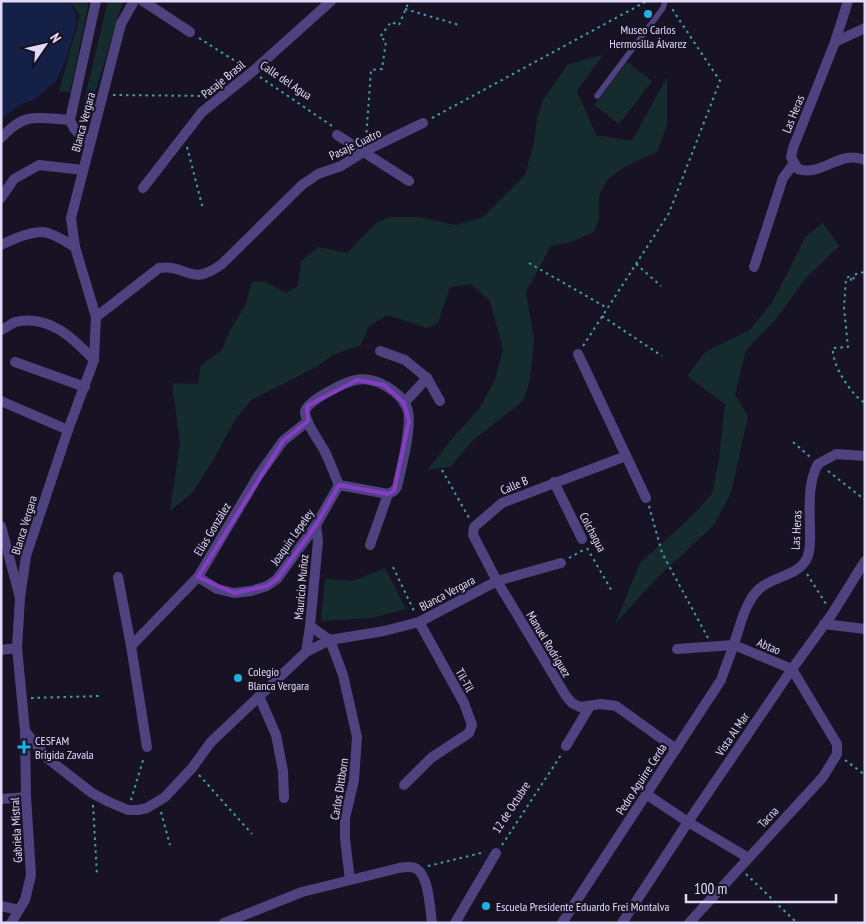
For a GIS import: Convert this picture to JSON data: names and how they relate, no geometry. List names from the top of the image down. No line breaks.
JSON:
{"streets":{"street":["Pasaje Brasil","Las Heras","Blanca Vergara","Pasaje Cuatro","Calle B","Elías González","Colchagua","Joaquín Lepeley","Mauricio Muñoz","Manuel Rodríguez","Abtao","Til-Til","Vista Al Mar","Pedro Aguirre Cerda","Carlos Dittborn","12 de Octubre","Tacna","Gabriela Mistral"],"path":["Calle del Agua"]},"crossings":[["Pasaje Brasil","Calle del Agua"],["Las Heras","Abtao"],["Las Heras","Pedro Aguirre Cerda"],["Blanca Vergara","Pasaje Cuatro"],["Blanca Vergara","Mauricio Muñoz"],["Blanca Vergara","Manuel Rodríguez"],["Blanca Vergara","Til-Til"],["Blanca Vergara","Carlos Dittborn"],["Blanca Vergara","Gabriela Mistral"],["Calle B","Colchagua"],["Elías González","Joaquín Lepeley"],["Joaquín Lepeley","Mauricio Muñoz"],["Manuel Rodríguez","Pedro Aguirre Cerda"],["Abtao","Vista Al Mar"],["Abtao","Pedro Aguirre Cerda"],["Abtao","Tacna"]],"places":{"other":["Museo Carlos Hermosilla Álvarez","Colegio Blanca Vergara","Escuela Presidente Eduardo Frei Montalva"],"health":["CESFAM Brigida Zavala"]},"scale_bar":"100 m","north":"top right"}
